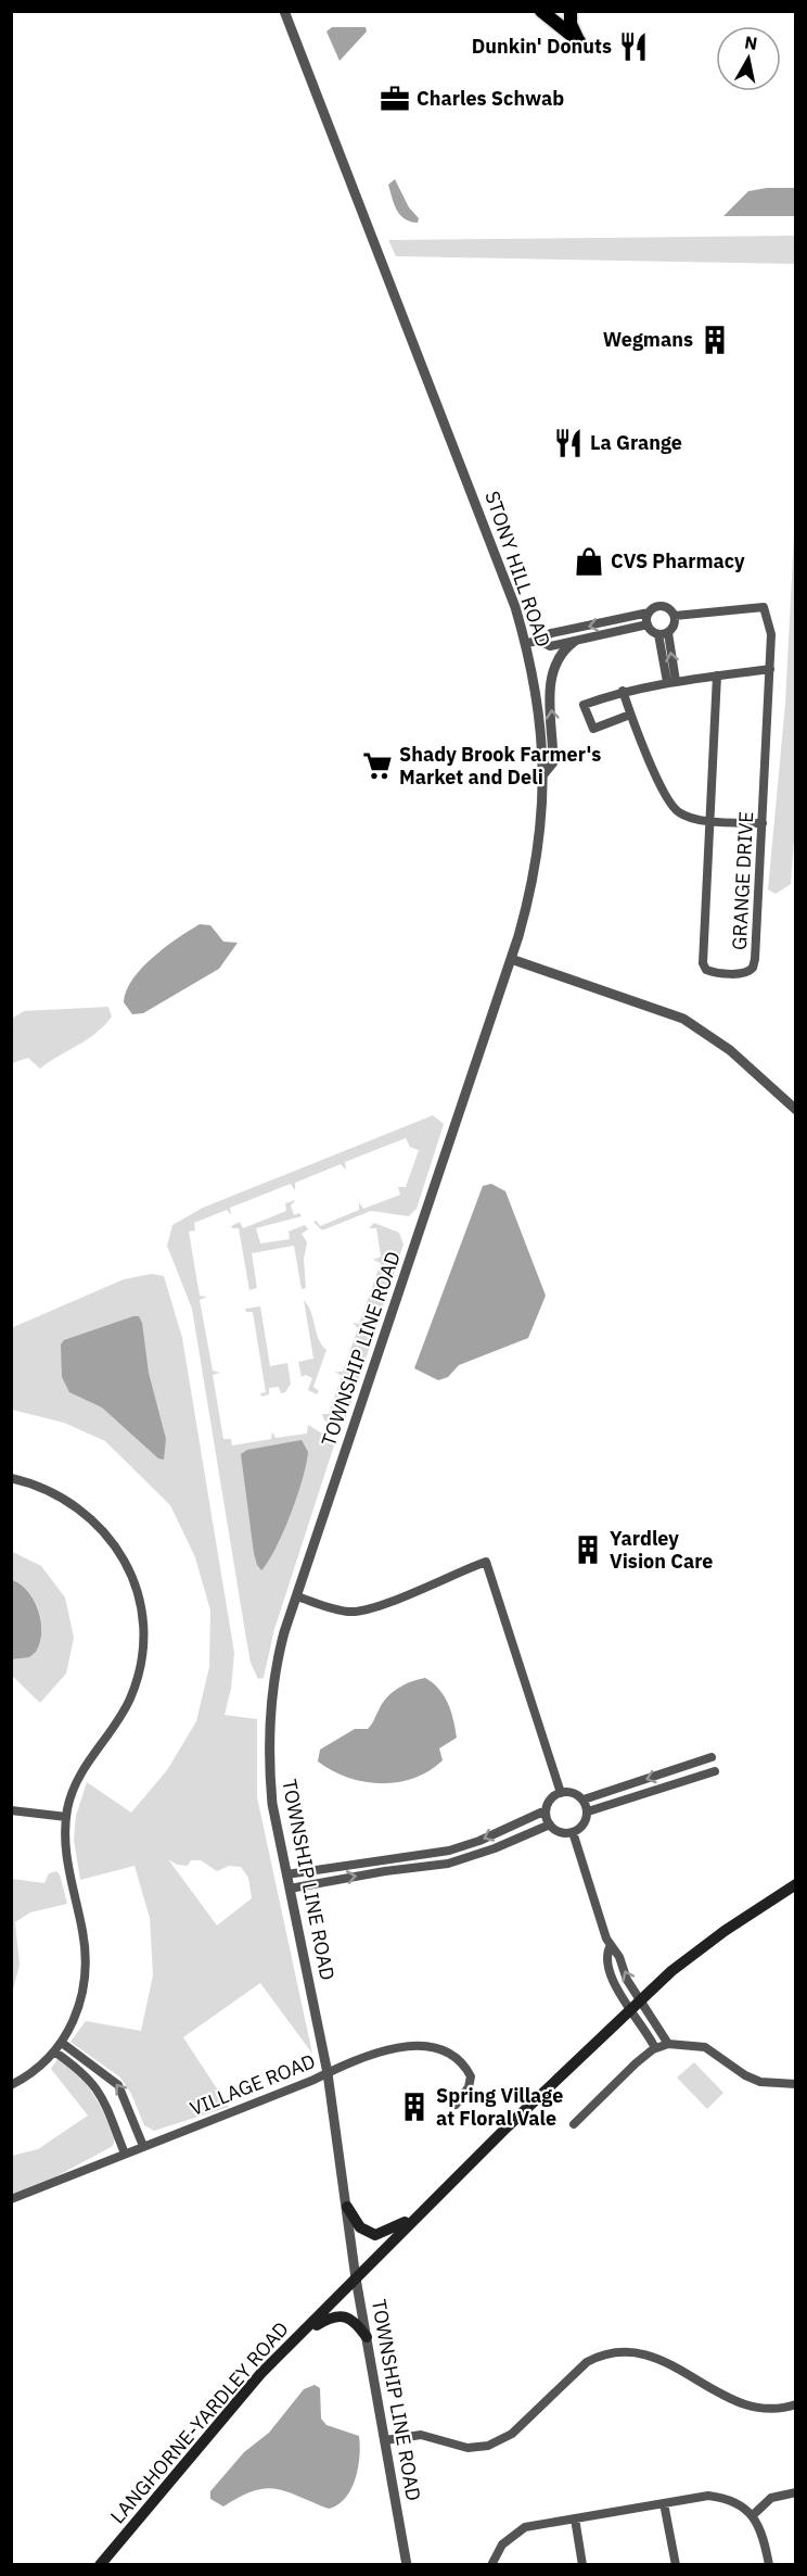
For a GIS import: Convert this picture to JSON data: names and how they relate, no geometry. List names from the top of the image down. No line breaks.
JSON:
{"streets":{"main road":["LANGHORNE-YARDLEY ROAD"],"street":["STONY HILL ROAD","GRANGE DRIVE","TOWNSHIP LINE ROAD","VILLAGE ROAD"]},"crossings":[["STONY HILL ROAD","TOWNSHIP LINE ROAD"],["TOWNSHIP LINE ROAD","VILLAGE ROAD"],["TOWNSHIP LINE ROAD","LANGHORNE-YARDLEY ROAD"]],"places":{"restaurant":["Dunkin' Donuts","La Grange"],"office":["Charles Schwab"],"building":["Wegmans","Yardley Vision Care","Spring Village at Floral Vale"],"shop":["CVS Pharmacy"],"supermarket":["Shady Brook Farmer's Market and Deli"]},"north":"top"}
